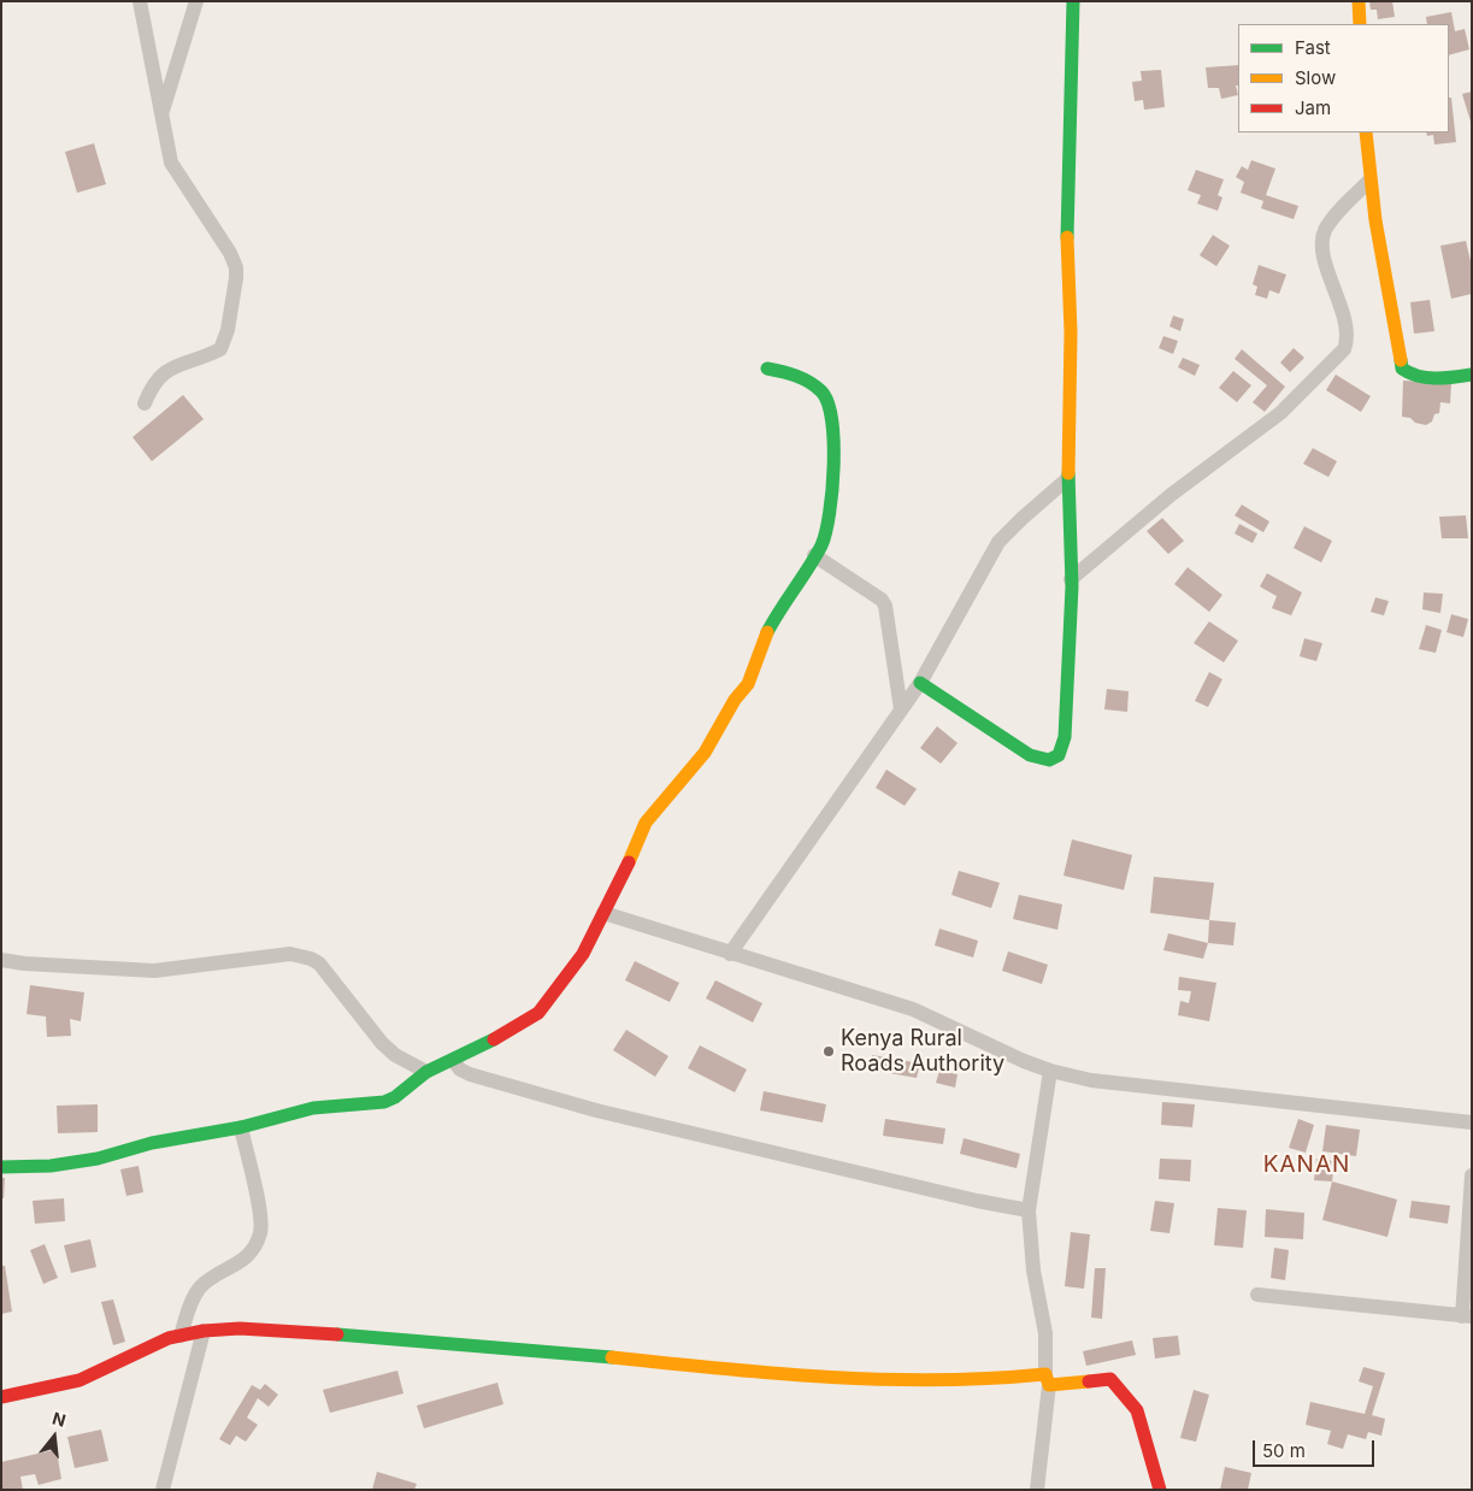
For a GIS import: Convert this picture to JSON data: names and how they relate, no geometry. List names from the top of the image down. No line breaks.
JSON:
{"districts":["KANAN"],"places":["Kenya Rural Roads Authority"],"legend":["Fast","Slow","Jam"],"scale_bar":"50 m","north":"top"}
